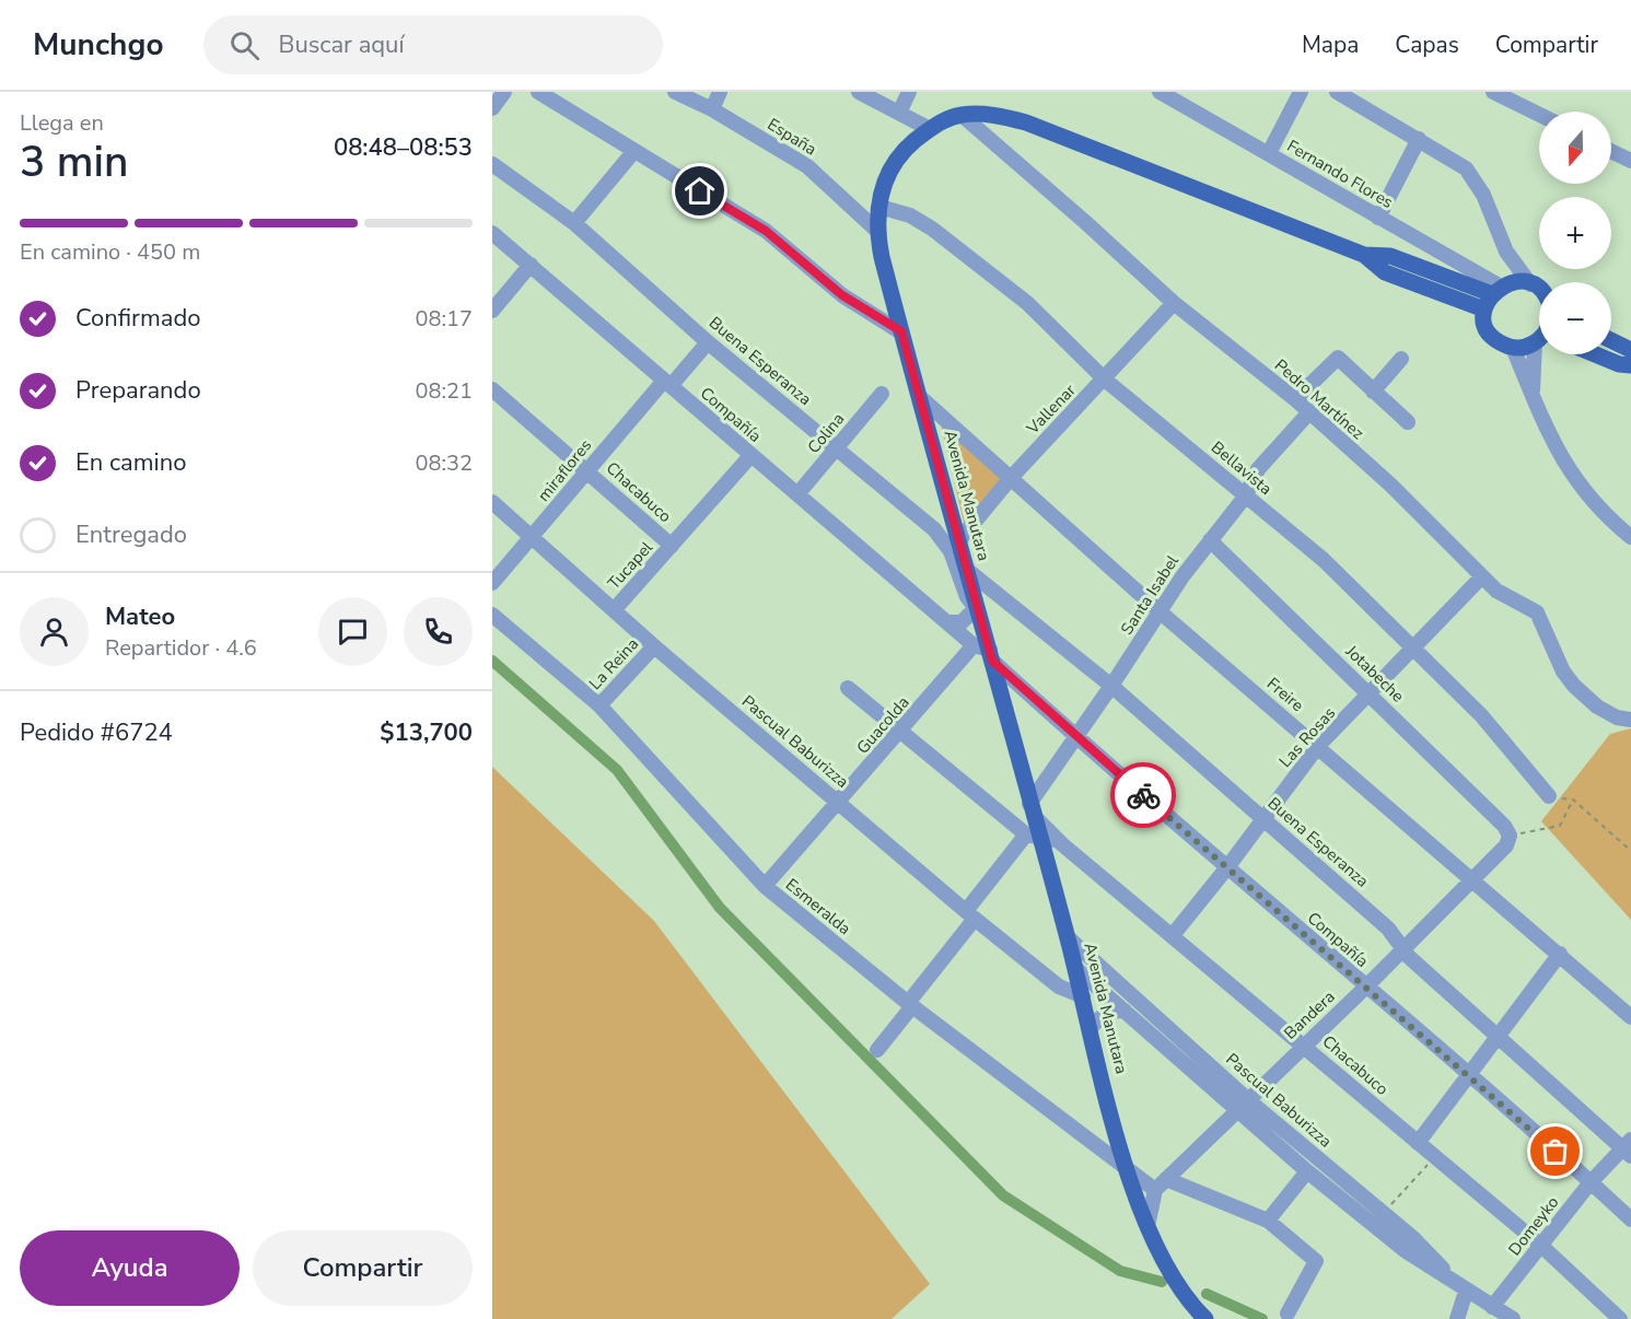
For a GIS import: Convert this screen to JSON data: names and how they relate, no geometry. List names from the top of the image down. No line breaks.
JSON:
{"streets":{"main road":["Avenida Manutara"],"street":["España","Fernando Flores","Buena Esperanza","Pedro Martínez","Vallenar","Compañía","Colina","Bellavista","miraflores","Chacabuco","Tucapel","Santa Isabel","La Reina","Jotabeche","Freire","Guacolda","Las Rosas","Pascual Baburizza","Esmeralda","Bandera","Domeyko"]},"crossings":[["España","Avenida Manutara"],["Fernando Flores","Avenida Manutara"],["Buena Esperanza","Colina"],["Buena Esperanza","miraflores"],["Buena Esperanza","Avenida Manutara"],["Buena Esperanza","Santa Isabel"],["Buena Esperanza","Las Rosas"],["Buena Esperanza","Bandera"],["Buena Esperanza","Domeyko"],["Pedro Martínez","Vallenar"],["Pedro Martínez","Avenida Manutara"],["Pedro Martínez","Santa Isabel"],["Pedro Martínez","Las Rosas"],["Vallenar","Bellavista"],["Vallenar","Avenida Manutara"],["Vallenar","Freire"],["Compañía","Colina"],["Compañía","miraflores"],["Compañía","Avenida Manutara"],["Compañía","Tucapel"],["Compañía","Santa Isabel"],["Compañía","Guacolda"],["Compañía","Las Rosas"],["Compañía","Bandera"],["Compañía","Domeyko"],["Bellavista","Avenida Manutara"],["Bellavista","Santa Isabel"],["Bellavista","Las Rosas"],["miraflores","Chacabuco"],["miraflores","Pascual Baburizza"],["Chacabuco","Avenida Manutara"],["Chacabuco","Tucapel"],["Chacabuco","Santa Isabel"],["Chacabuco","Guacolda"],["Chacabuco","Las Rosas"],["Chacabuco","Bandera"],["Chacabuco","Domeyko"],["Avenida Manutara","Santa Isabel"],["Avenida Manutara","Freire"],["Avenida Manutara","Guacolda"],["Avenida Manutara","Pascual Baburizza"],["Avenida Manutara","Esmeralda"],["Tucapel","Pascual Baburizza"],["Santa Isabel","Jotabeche"],["Santa Isabel","Freire"],["La Reina","Pascual Baburizza"],["La Reina","Esmeralda"],["Jotabeche","Las Rosas"],["Jotabeche","Bandera"],["Freire","Las Rosas"],["Freire","Bandera"],["Guacolda","Pascual Baburizza"],["Guacolda","Esmeralda"],["Pascual Baburizza","Bandera"],["Pascual Baburizza","Domeyko"],["Esmeralda","Bandera"]],"north":"bottom","page":{"header":"Munchgo","search":"Buscar aquí","nav":["Mapa","Capas","Compartir"],"heading":["3 min","Llega en","08:48–08:53"],"panel":["Mateo","Repartidor · 4.6","Pedido #6724","$13,700"],"map_buttons":["+","−"],"bar":"En camino · 450 m","list":[["Confirmado","08:17"],["Preparando","08:21"],["En camino","08:32"],"Entregado"],"buttons":["Ayuda","Compartir"]}}
